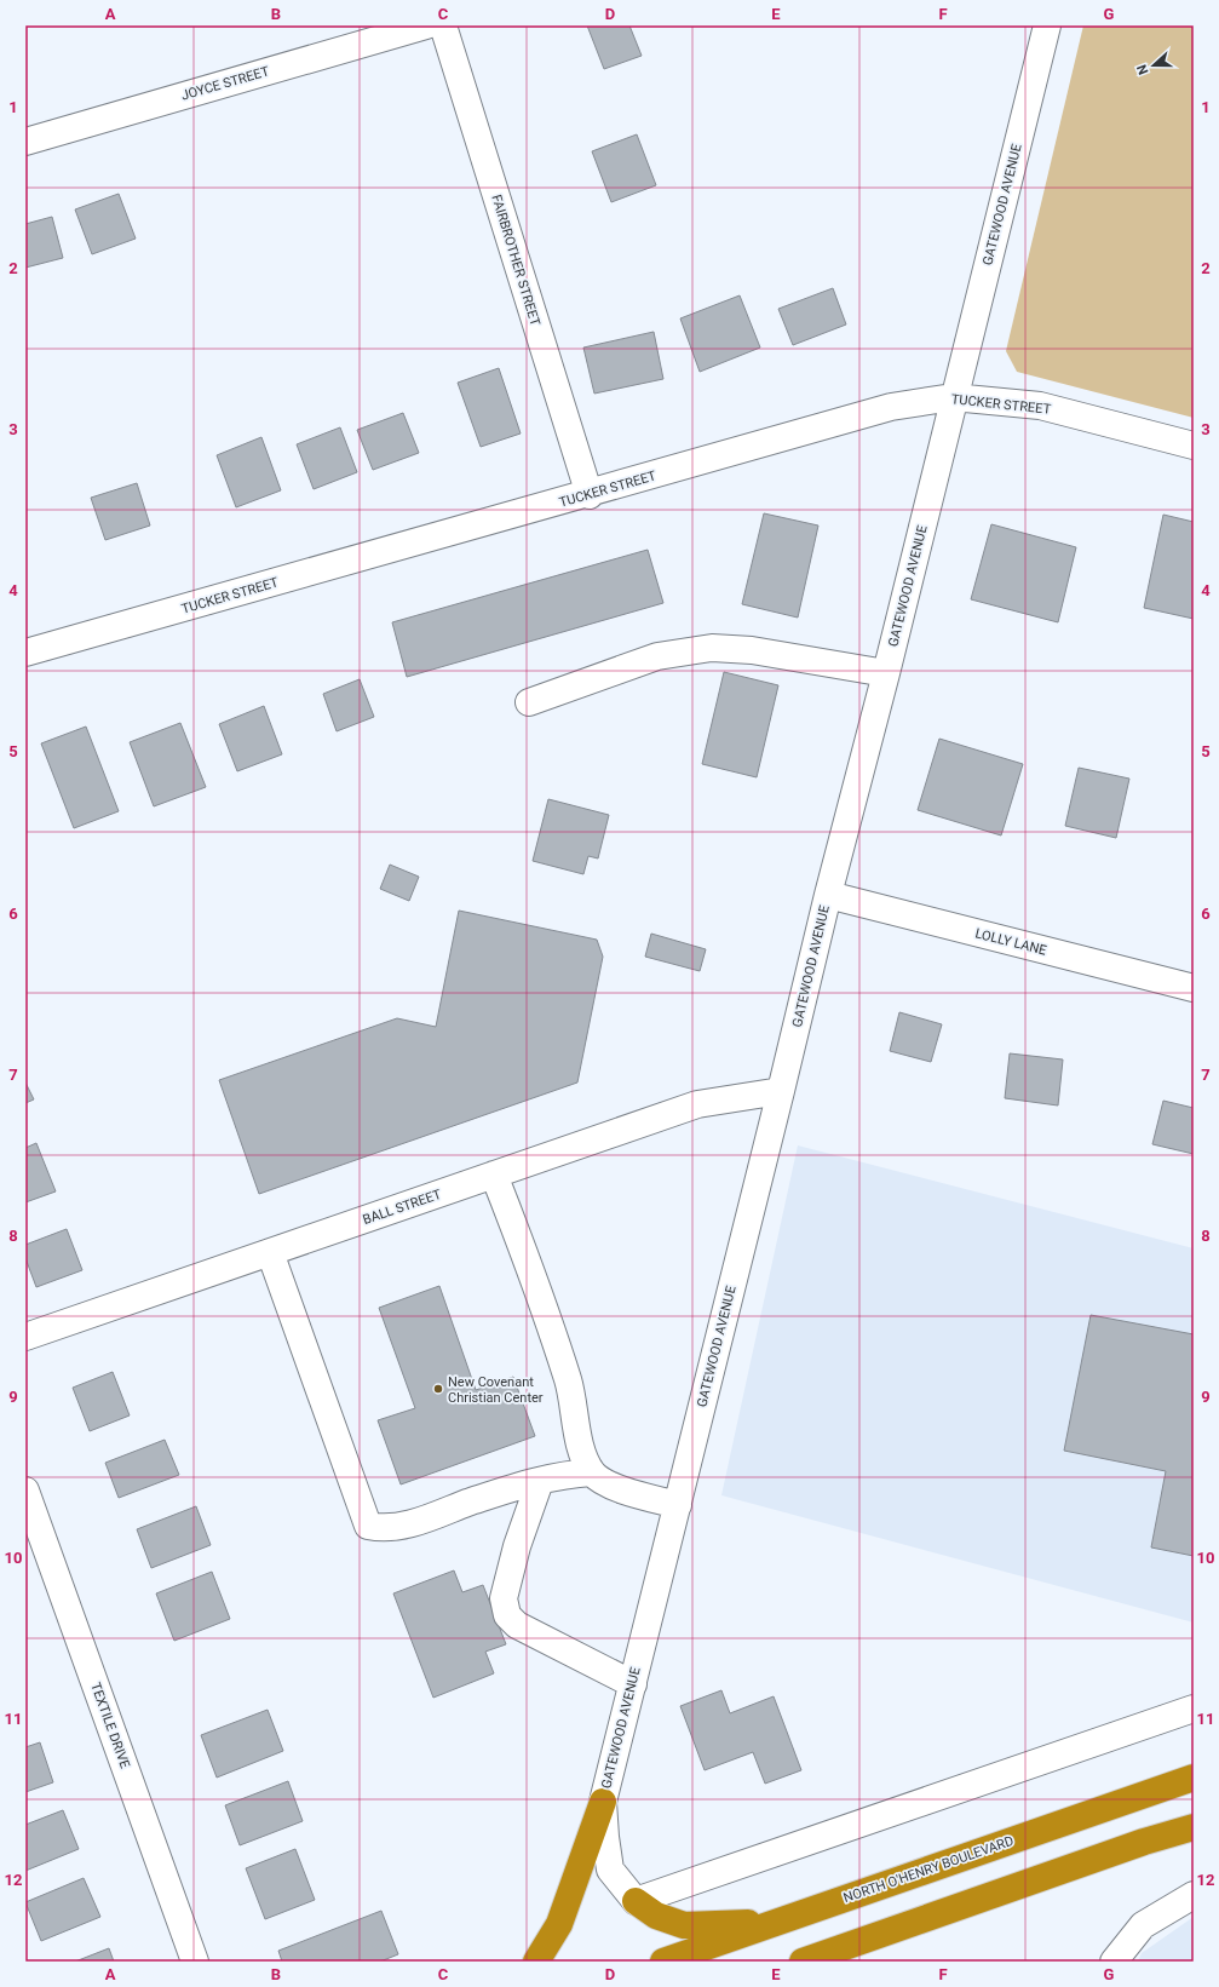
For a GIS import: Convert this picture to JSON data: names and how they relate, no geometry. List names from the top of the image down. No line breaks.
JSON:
{"streets":{"highway":["NORTH O'HENRY BOULEVARD"],"street":["JOYCE STREET","GATEWOOD AVENUE","FAIRBROTHER STREET","TUCKER STREET","LOLLY LANE","BALL STREET","TEXTILE DRIVE"]},"crossings":[["GATEWOOD AVENUE","TUCKER STREET"],["GATEWOOD AVENUE","LOLLY LANE"],["GATEWOOD AVENUE","BALL STREET"],["FAIRBROTHER STREET","TUCKER STREET"]],"places":["New Covenant Christian Center"],"north":"left","grid":{"columns":["A","B","C","D","E","F","G"],"rows":["1","2","3","4","5","6","7","8","9","10","11","12"]}}
